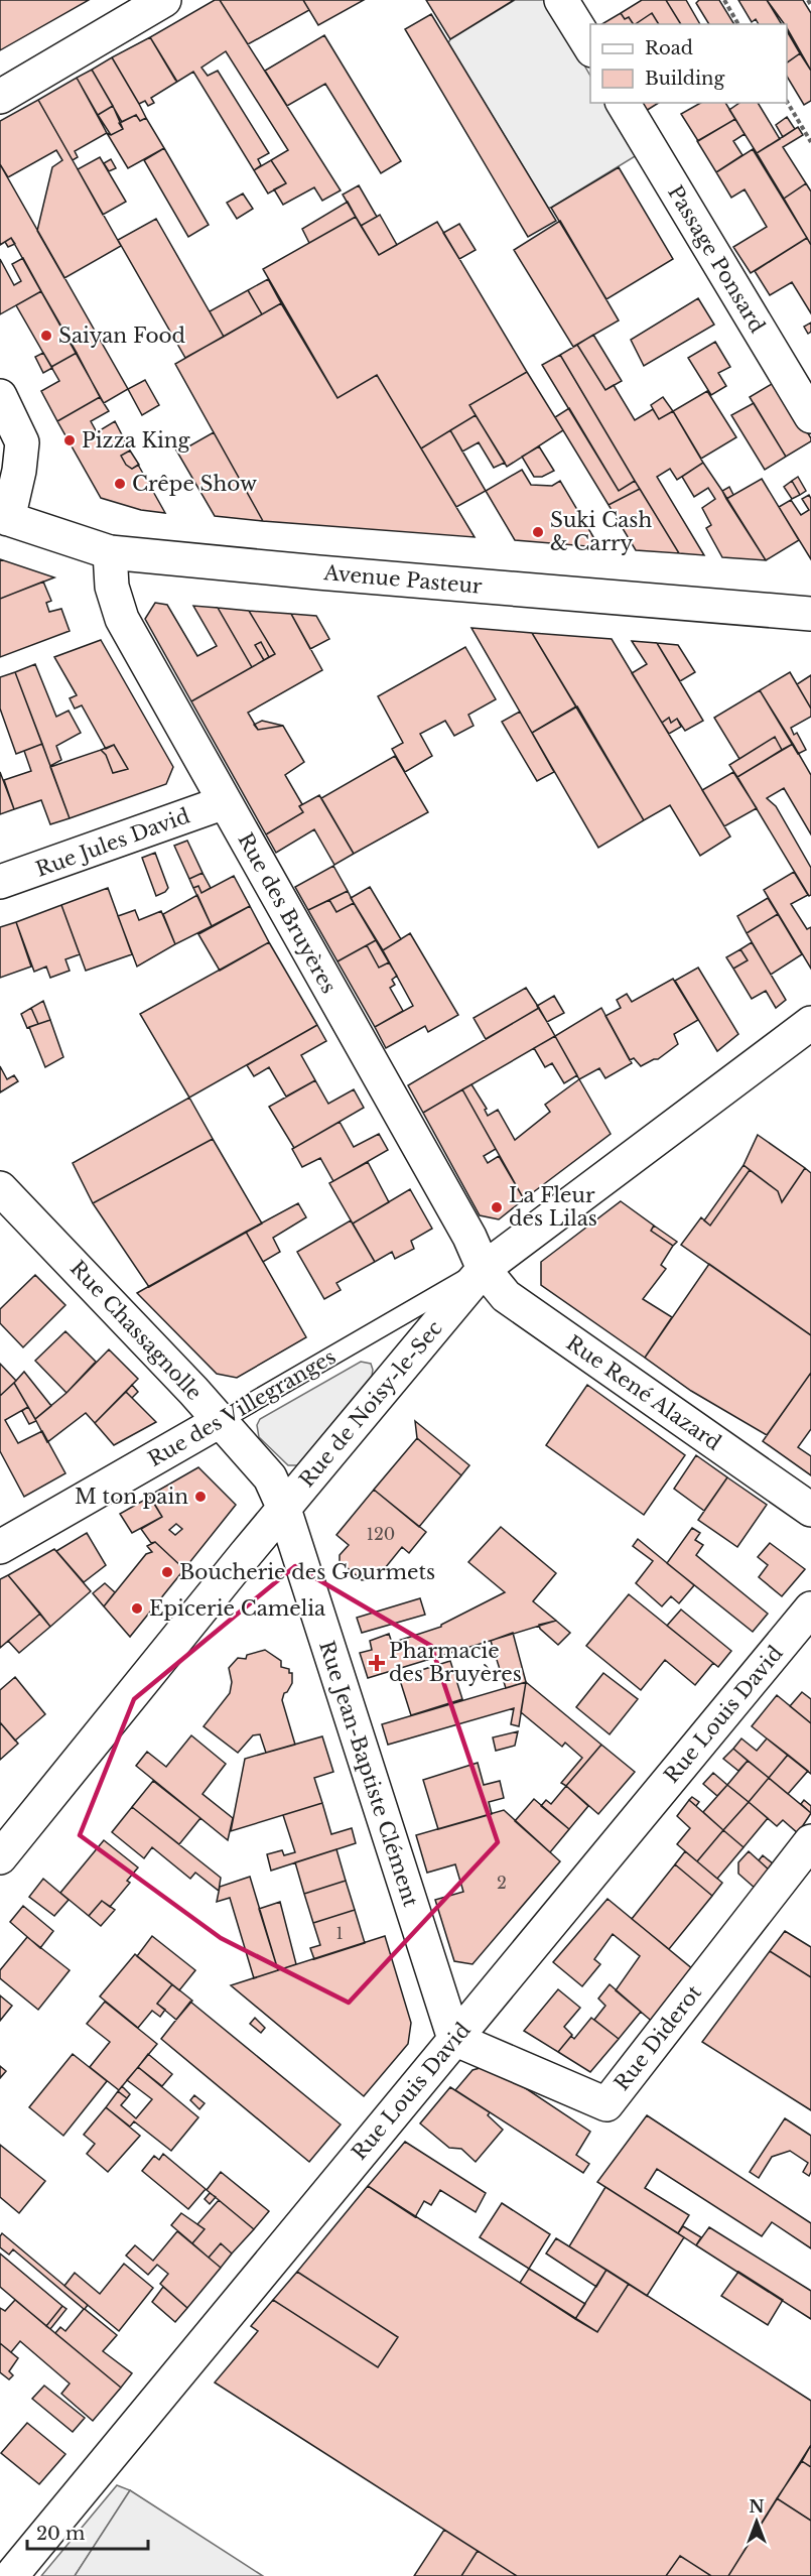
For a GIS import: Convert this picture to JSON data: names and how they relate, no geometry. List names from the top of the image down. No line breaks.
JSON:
{"streets":{"street":["Passage Ponsard","Avenue Pasteur","Rue Jules David","Rue des Bruyères","Rue Chassagnolle","Rue René Alazard","Rue de Noisy-le-Sec","Rue des Villegranges","Rue Louis David","Rue Jean-Baptiste Clément","Rue Diderot"]},"crossings":[["Avenue Pasteur","Rue des Bruyères"],["Rue Jules David","Rue des Bruyères"],["Rue des Bruyères","Rue René Alazard"],["Rue des Bruyères","Rue de Noisy-le-Sec"],["Rue des Bruyères","Rue des Villegranges"],["Rue Chassagnolle","Rue de Noisy-le-Sec"],["Rue Chassagnolle","Rue des Villegranges"],["Rue Chassagnolle","Rue Jean-Baptiste Clément"],["Rue René Alazard","Rue de Noisy-le-Sec"],["Rue René Alazard","Rue des Villegranges"],["Rue de Noisy-le-Sec","Rue des Villegranges"],["Rue de Noisy-le-Sec","Rue Jean-Baptiste Clément"],["Rue Louis David","Rue Jean-Baptiste Clément"],["Rue Louis David","Rue Diderot"],["Rue Jean-Baptiste Clément","Rue Diderot"]],"places":{"other":["Saiyan Food","Pizza King","Crêpe Show","Suki Cash & Carry","La Fleur des Lilas","M ton pain","Boucherie des Gourmets","Epicerie Camelia"],"health":["Pharmacie des Bruyères"]},"house_numbers":["120","2","1"],"legend":["Road","Building"],"scale_bar":"20 m","north":"top"}
